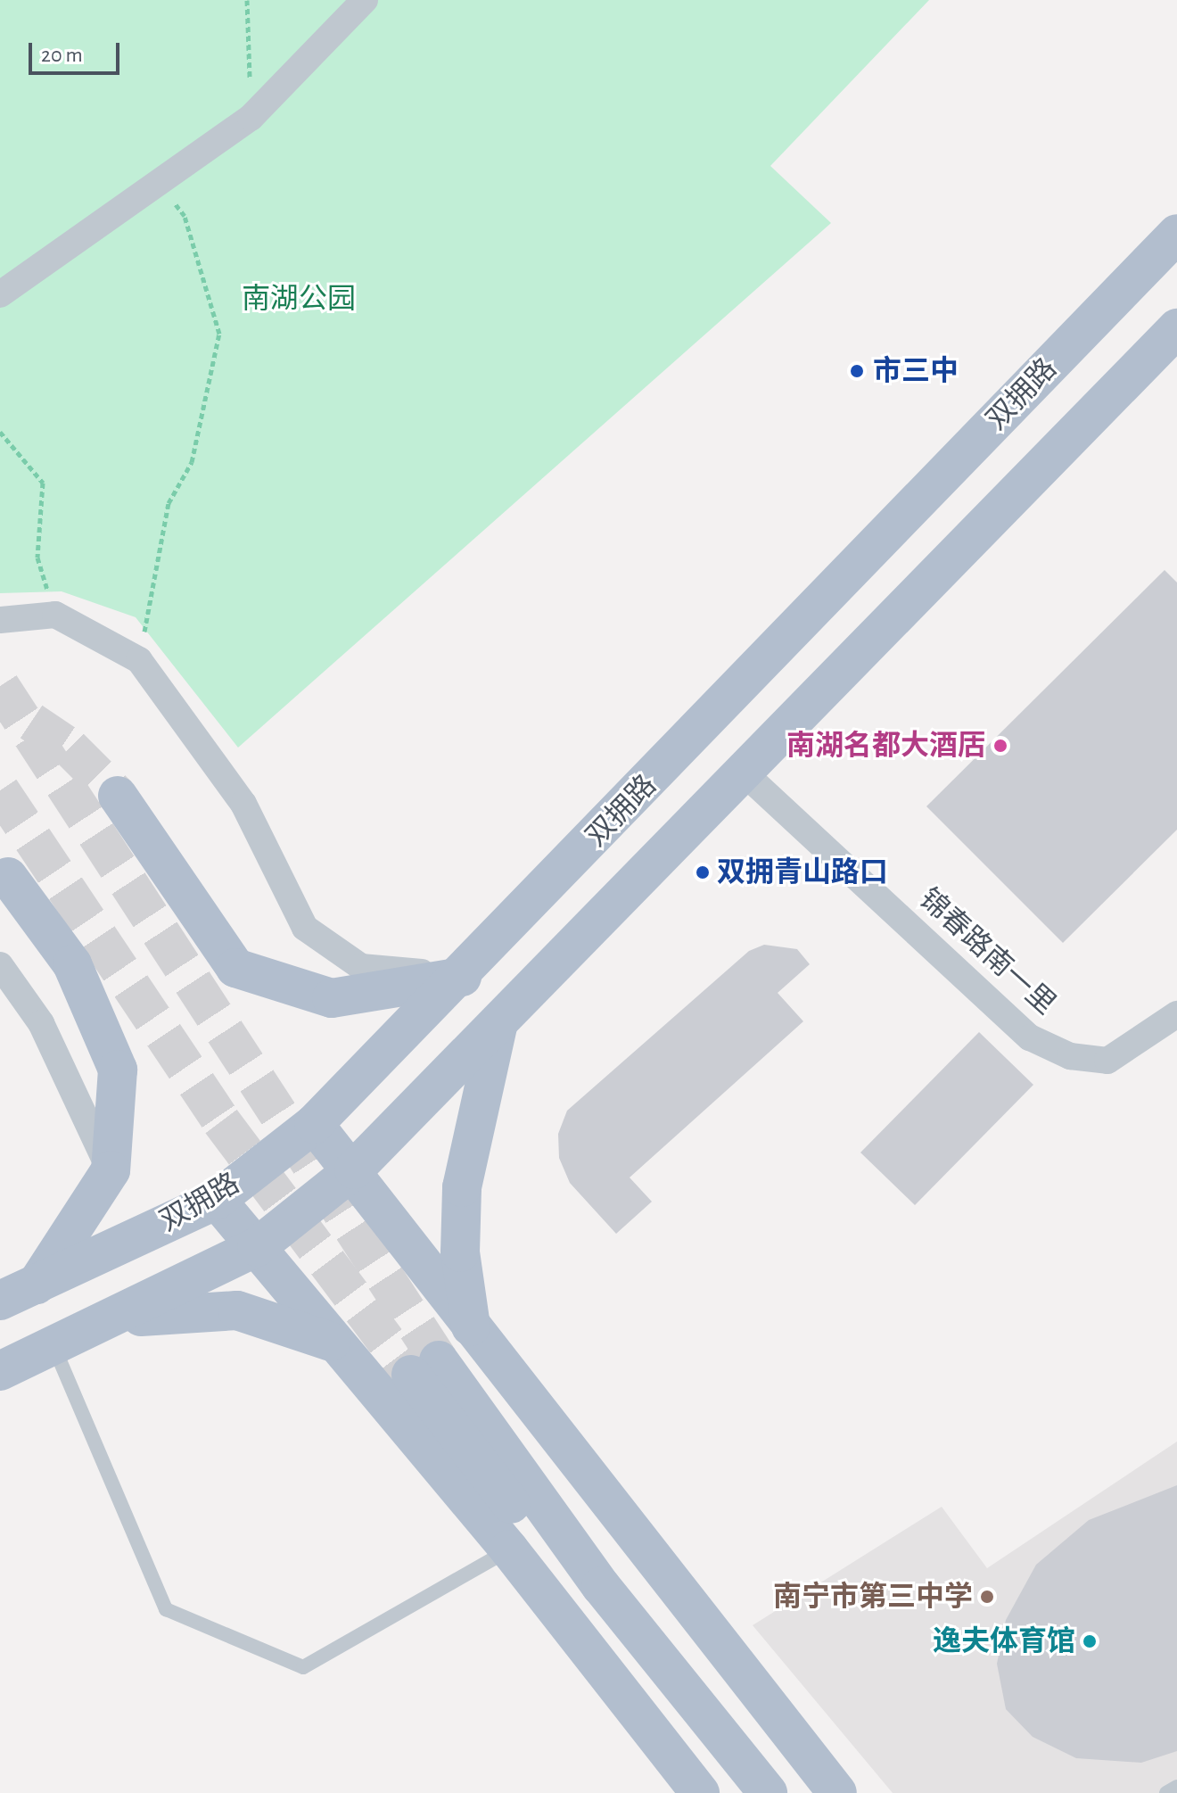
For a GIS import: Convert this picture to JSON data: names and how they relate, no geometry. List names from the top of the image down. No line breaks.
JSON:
{"streets":{"main road":["双拥路"],"street":["锦春路南一里"]},"parks":["南湖公园"],"places":["市三中","南湖名都大酒㕆","双拥青山路口","南宁市第三中学","逸夫体育馆"],"scale_bar":"20 m"}
